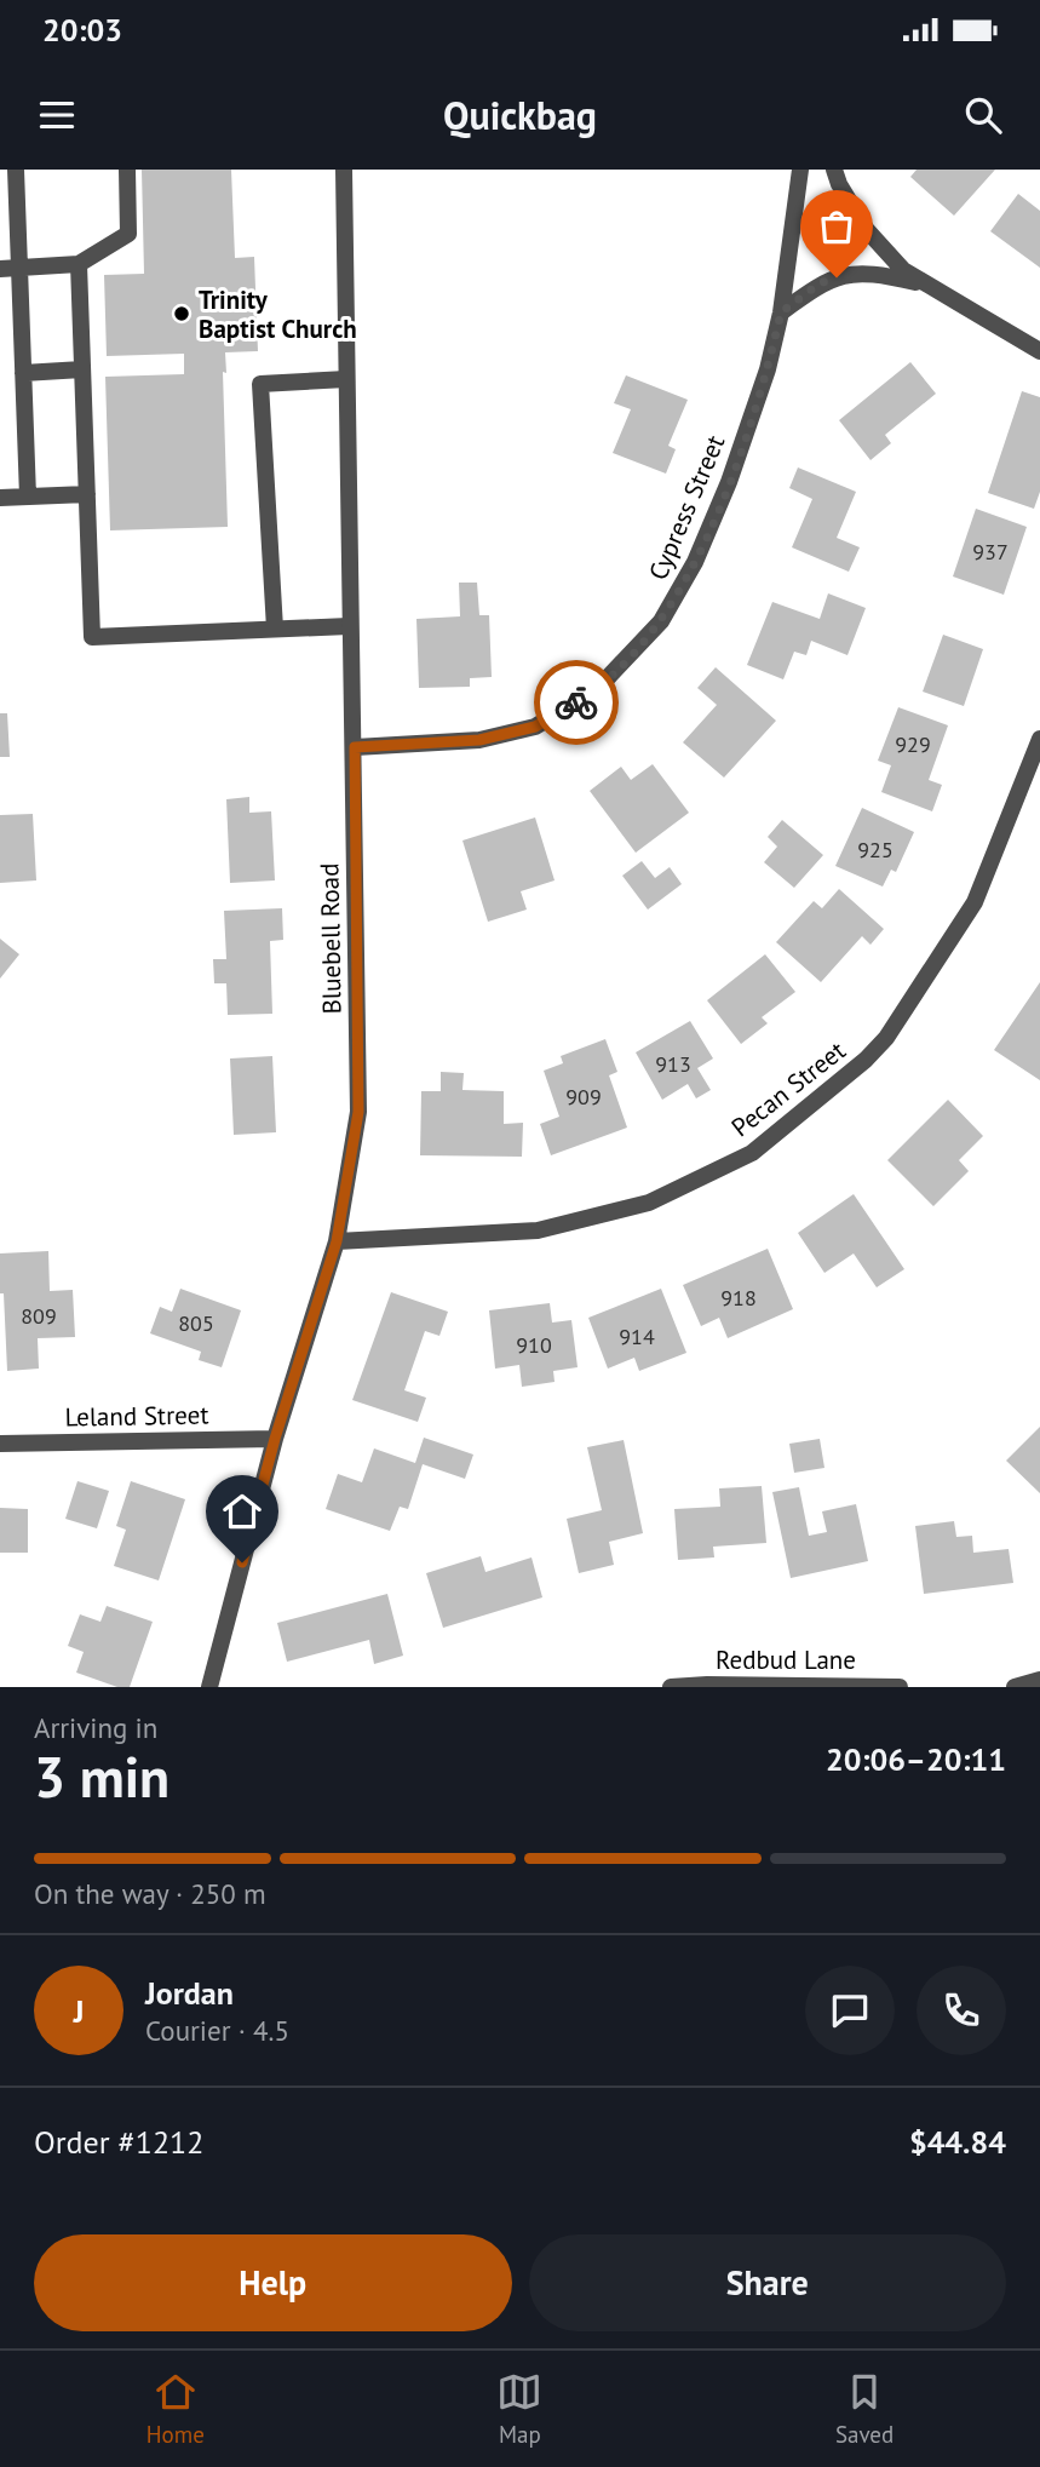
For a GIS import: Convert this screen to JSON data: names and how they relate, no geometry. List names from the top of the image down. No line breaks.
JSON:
{"streets":{"street":["Cypress Street","Bluebell Road","Pecan Street","Leland Street","Redbud Lane"]},"crossings":[["Cypress Street","Bluebell Road"],["Bluebell Road","Pecan Street"],["Bluebell Road","Leland Street"]],"places":["Trinity Baptist Church"],"house_numbers":["937","929","925","913","909","918","809","805","914","910"],"page":{"status":"20:03","header":"Quickbag","heading":["3 min","Arriving in","20:06–20:11"],"panel":["Jordan","Courier · 4.5","Order #1212","$44.84"],"bar":"On the way · 250 m","round":"J","buttons":["Help","Share"],"tabs":["Home","Map","Saved"]}}
